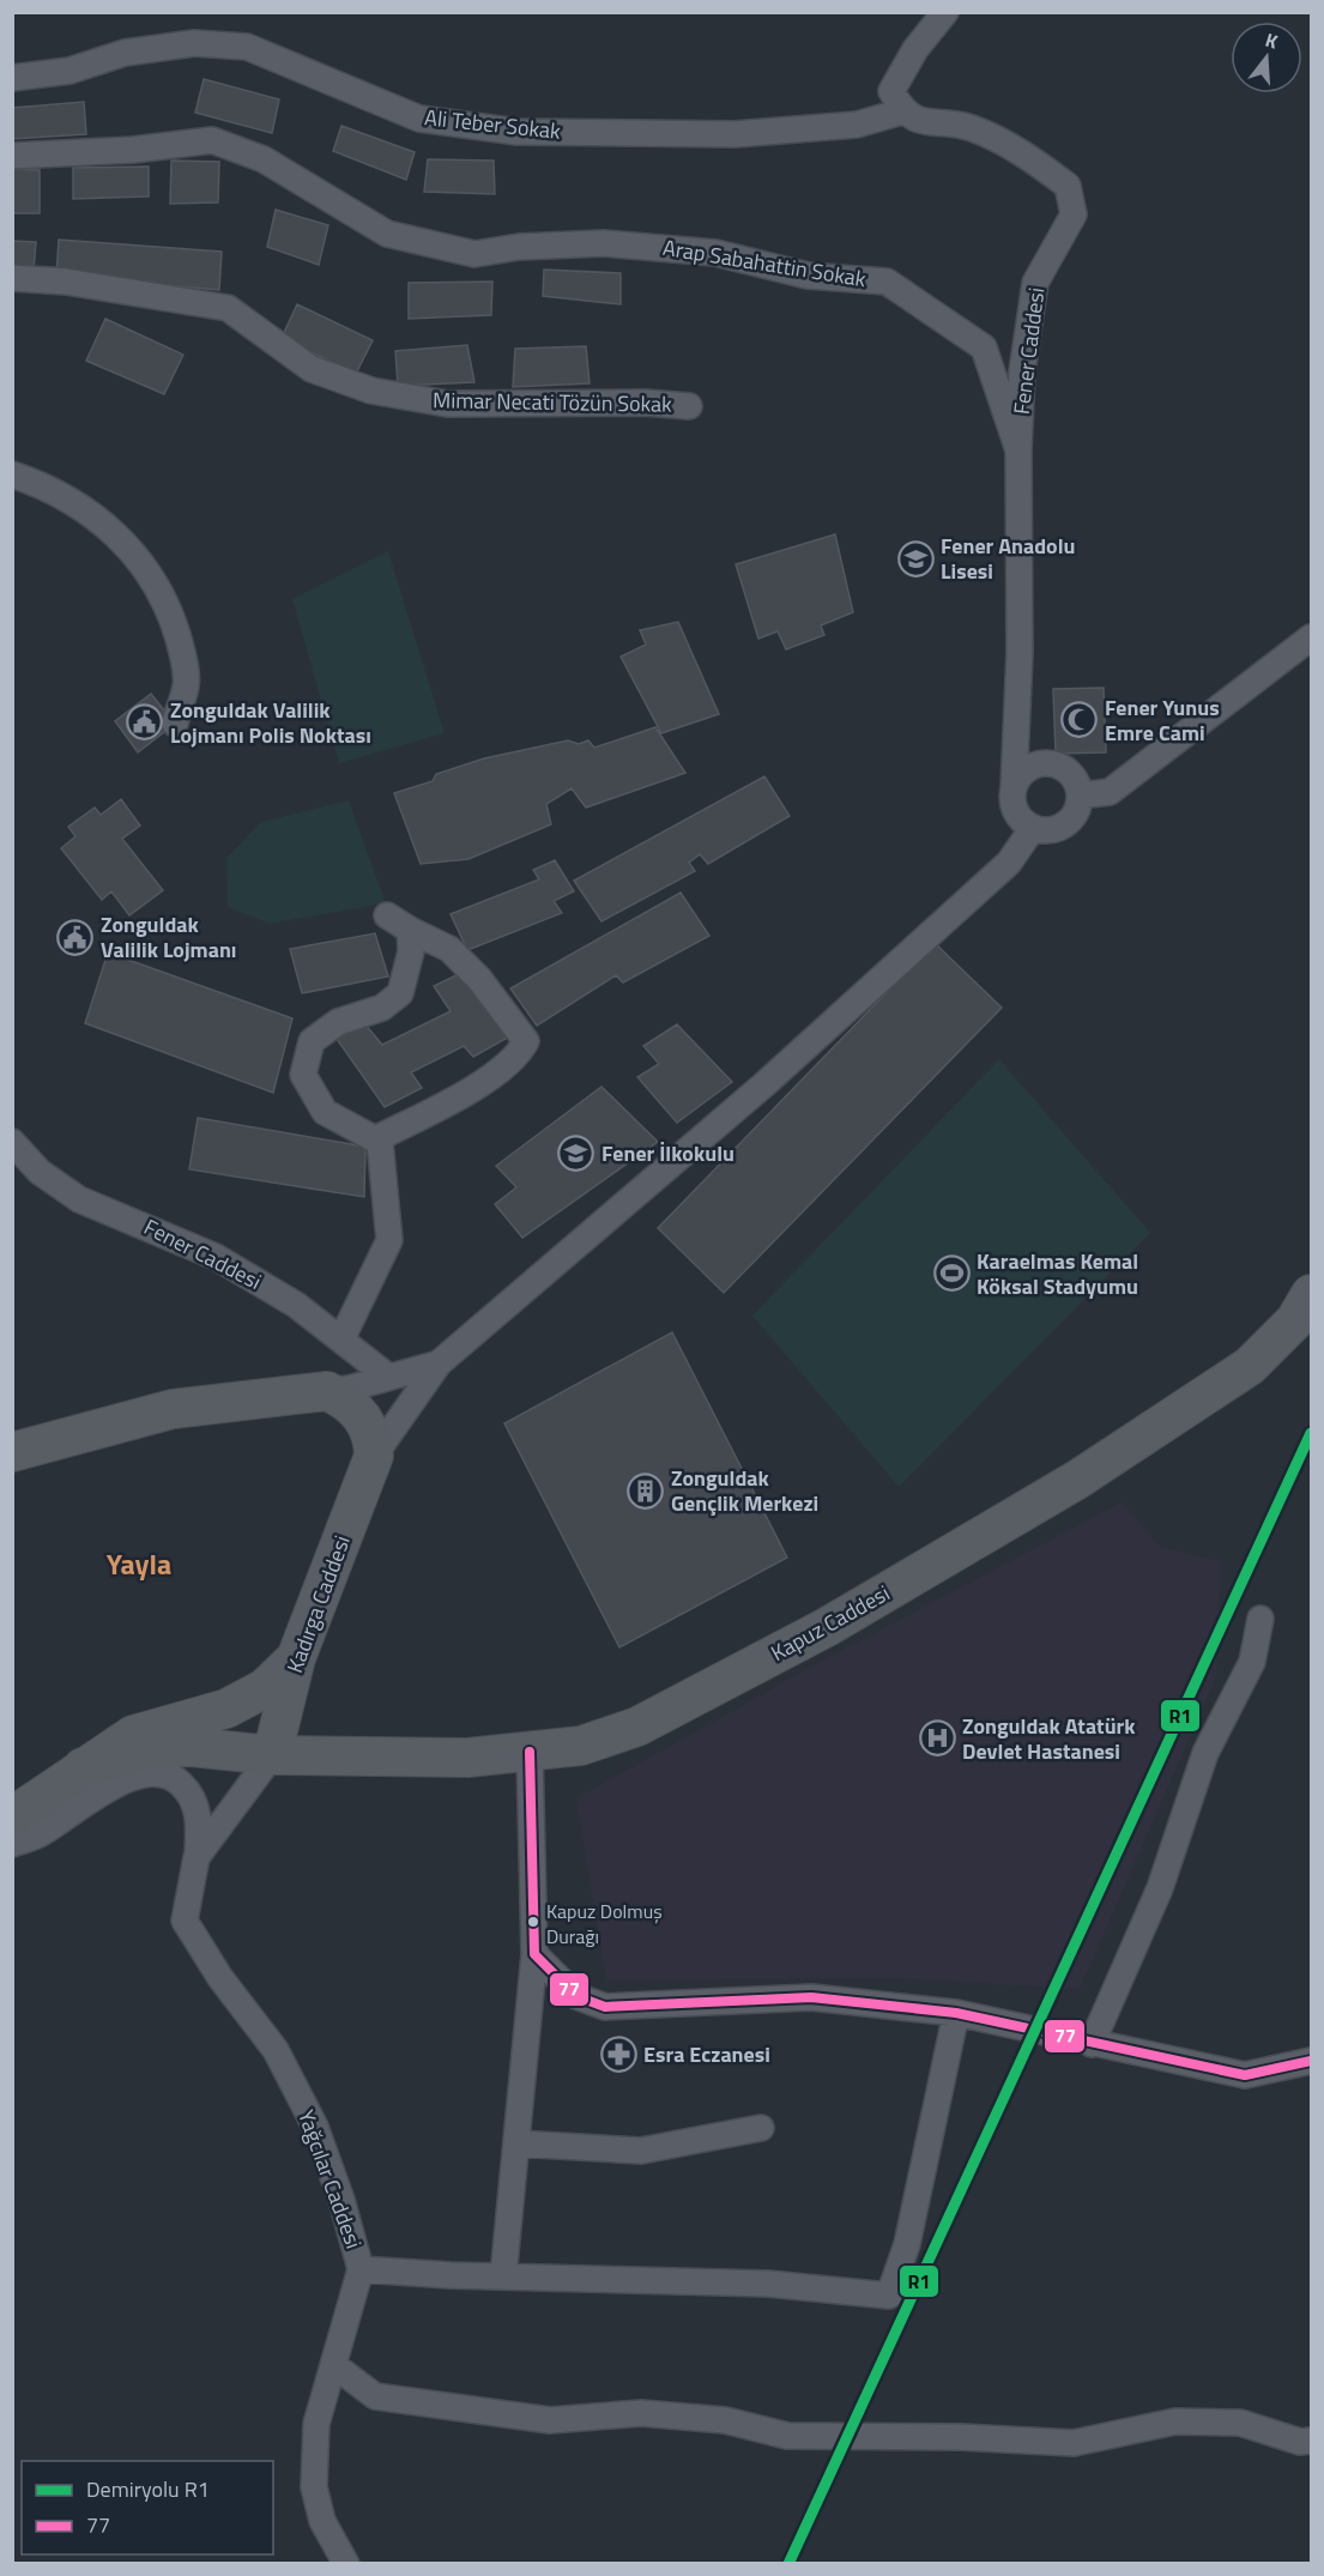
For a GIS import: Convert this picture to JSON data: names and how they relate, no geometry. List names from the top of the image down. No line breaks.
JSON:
{"streets":{"main road":["Kadırga Caddesi","Kapuz Caddesi"],"street":["Ali Teber Sokak","Arap Sabahattin Sokak","Fener Caddesi","Mimar Necati Tözün Sokak","Yağcılar Caddesi"]},"crossings":[["Ali Teber Sokak","Fener Caddesi"],["Arap Sabahattin Sokak","Fener Caddesi"],["Kadırga Caddesi","Kapuz Caddesi"],["Kadırga Caddesi","Yağcılar Caddesi"],["Kapuz Caddesi","Yağcılar Caddesi"]],"districts":["Yayla"],"places":{"school or university":["Fener Anadolu Lisesi","Fener İlkokulu"],"mosque":["Fener Yunus Emre Cami"],"public building":["Zonguldak Valilik Lojmanı Polis Noktası","Zonguldak Valilik Lojmanı"],"sports":["Karaelmas Kemal Köksal Stadyumu"],"building":["Zonguldak Gençlik Merkezi"],"hospital":["Zonguldak Atatürk Devlet Hastanesi"],"other":["Kapuz Dolmuş Durağı"],"pharmacy":["Esra Eczanesi"]},"lines":["rail line R1","transit line 77"],"legend":["Demiryolu R1","77"],"north":"top"}
